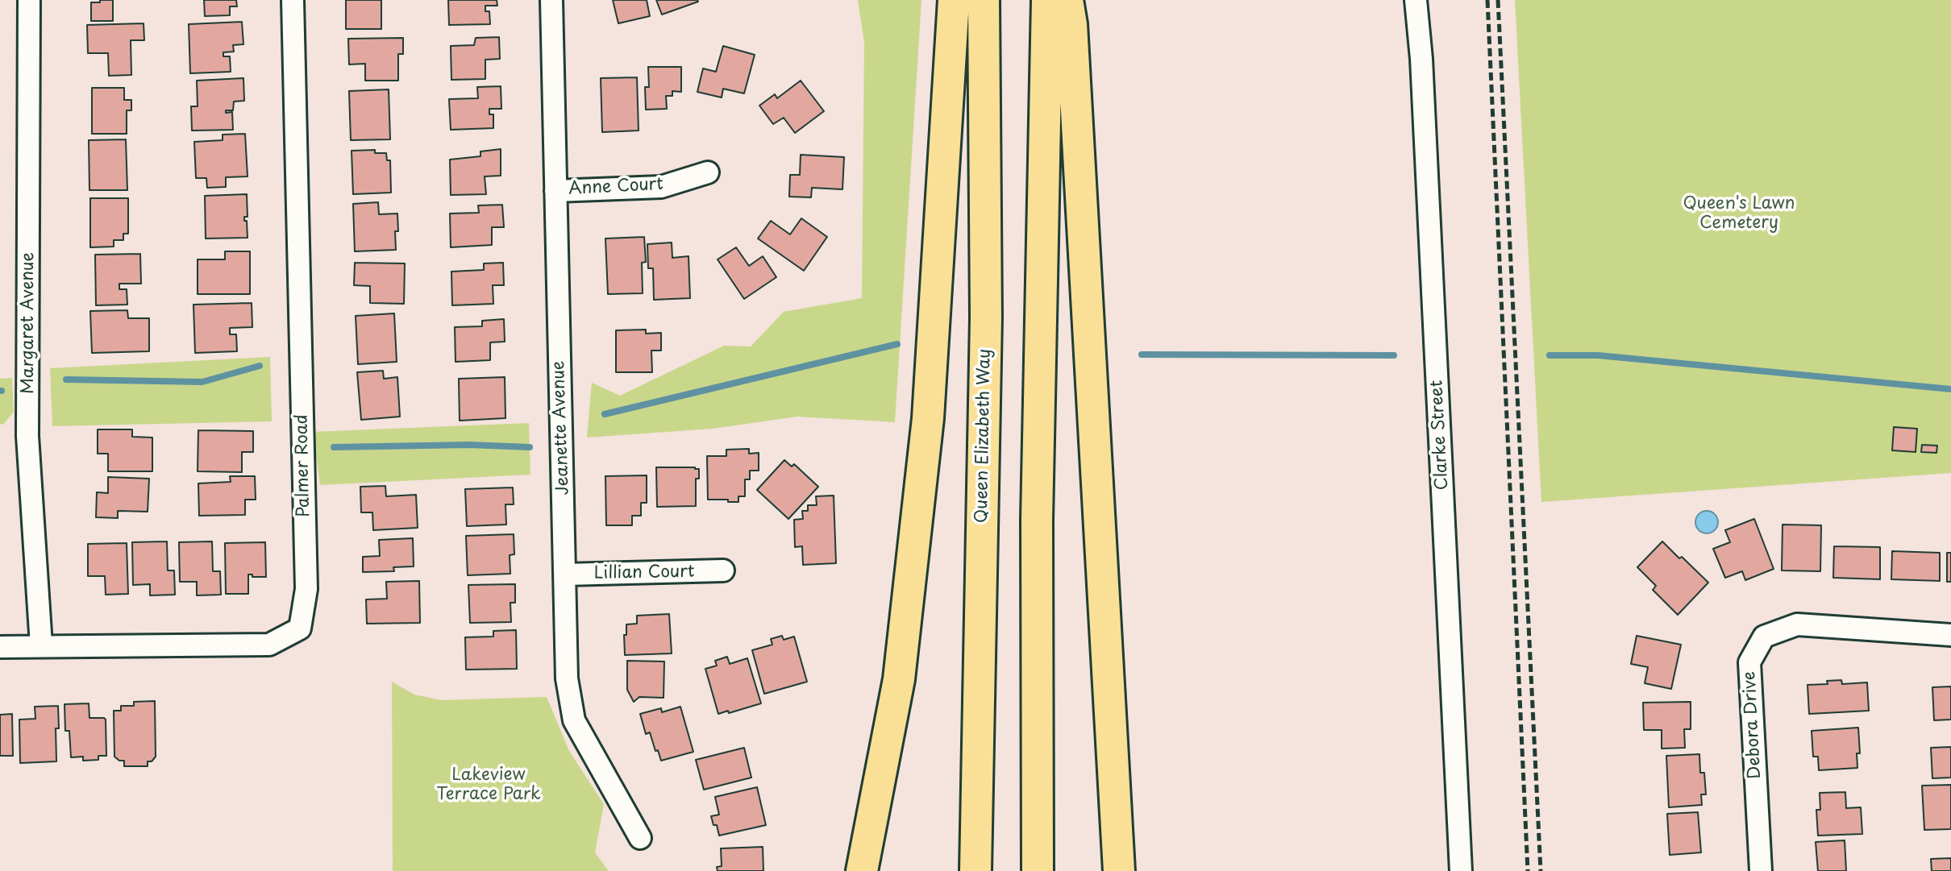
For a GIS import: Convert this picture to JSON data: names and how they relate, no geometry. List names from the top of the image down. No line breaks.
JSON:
{"streets":{"highway":["Queen Elizabeth Way"],"street":["Anne Court","Margaret Avenue","Jeanette Avenue","Clarke Street","Palmer Road","Lillian Court","Debora Drive"]},"crossings":[["Anne Court","Jeanette Avenue"],["Margaret Avenue","Palmer Road"],["Jeanette Avenue","Lillian Court"]],"parks":["Queen's Lawn Cemetery","Lakeview Terrace Park"]}
